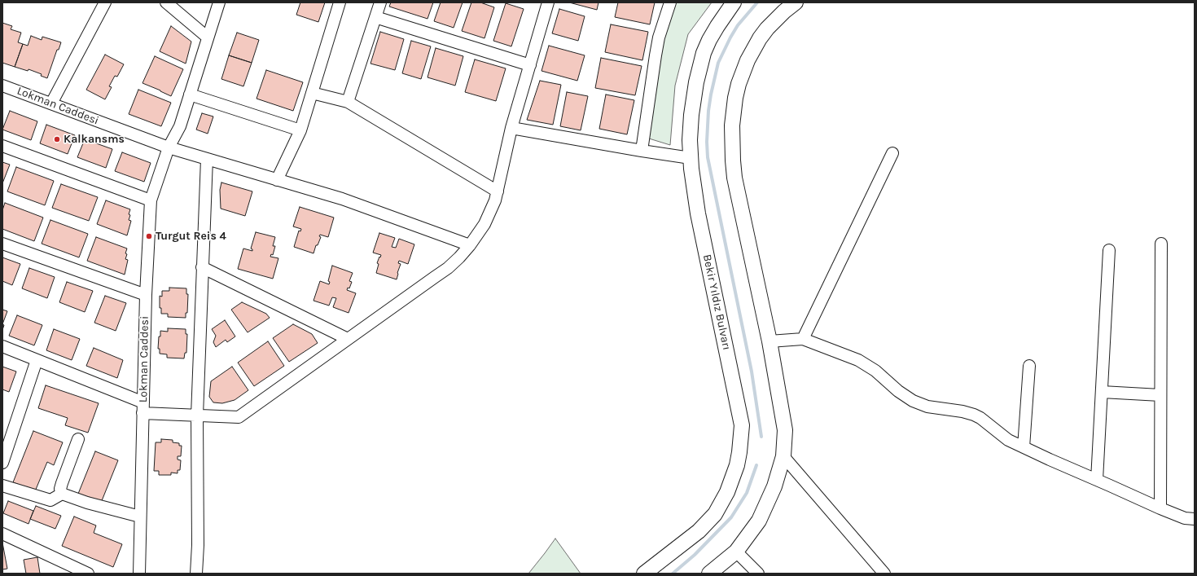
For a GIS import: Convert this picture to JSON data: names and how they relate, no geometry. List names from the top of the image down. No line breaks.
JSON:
{"streets":{"main road":["Bekir Yıldız Bulvarı"],"street":["Lokman Caddesi"]},"places":["Kalkansms","Turgut Reis 4"]}
